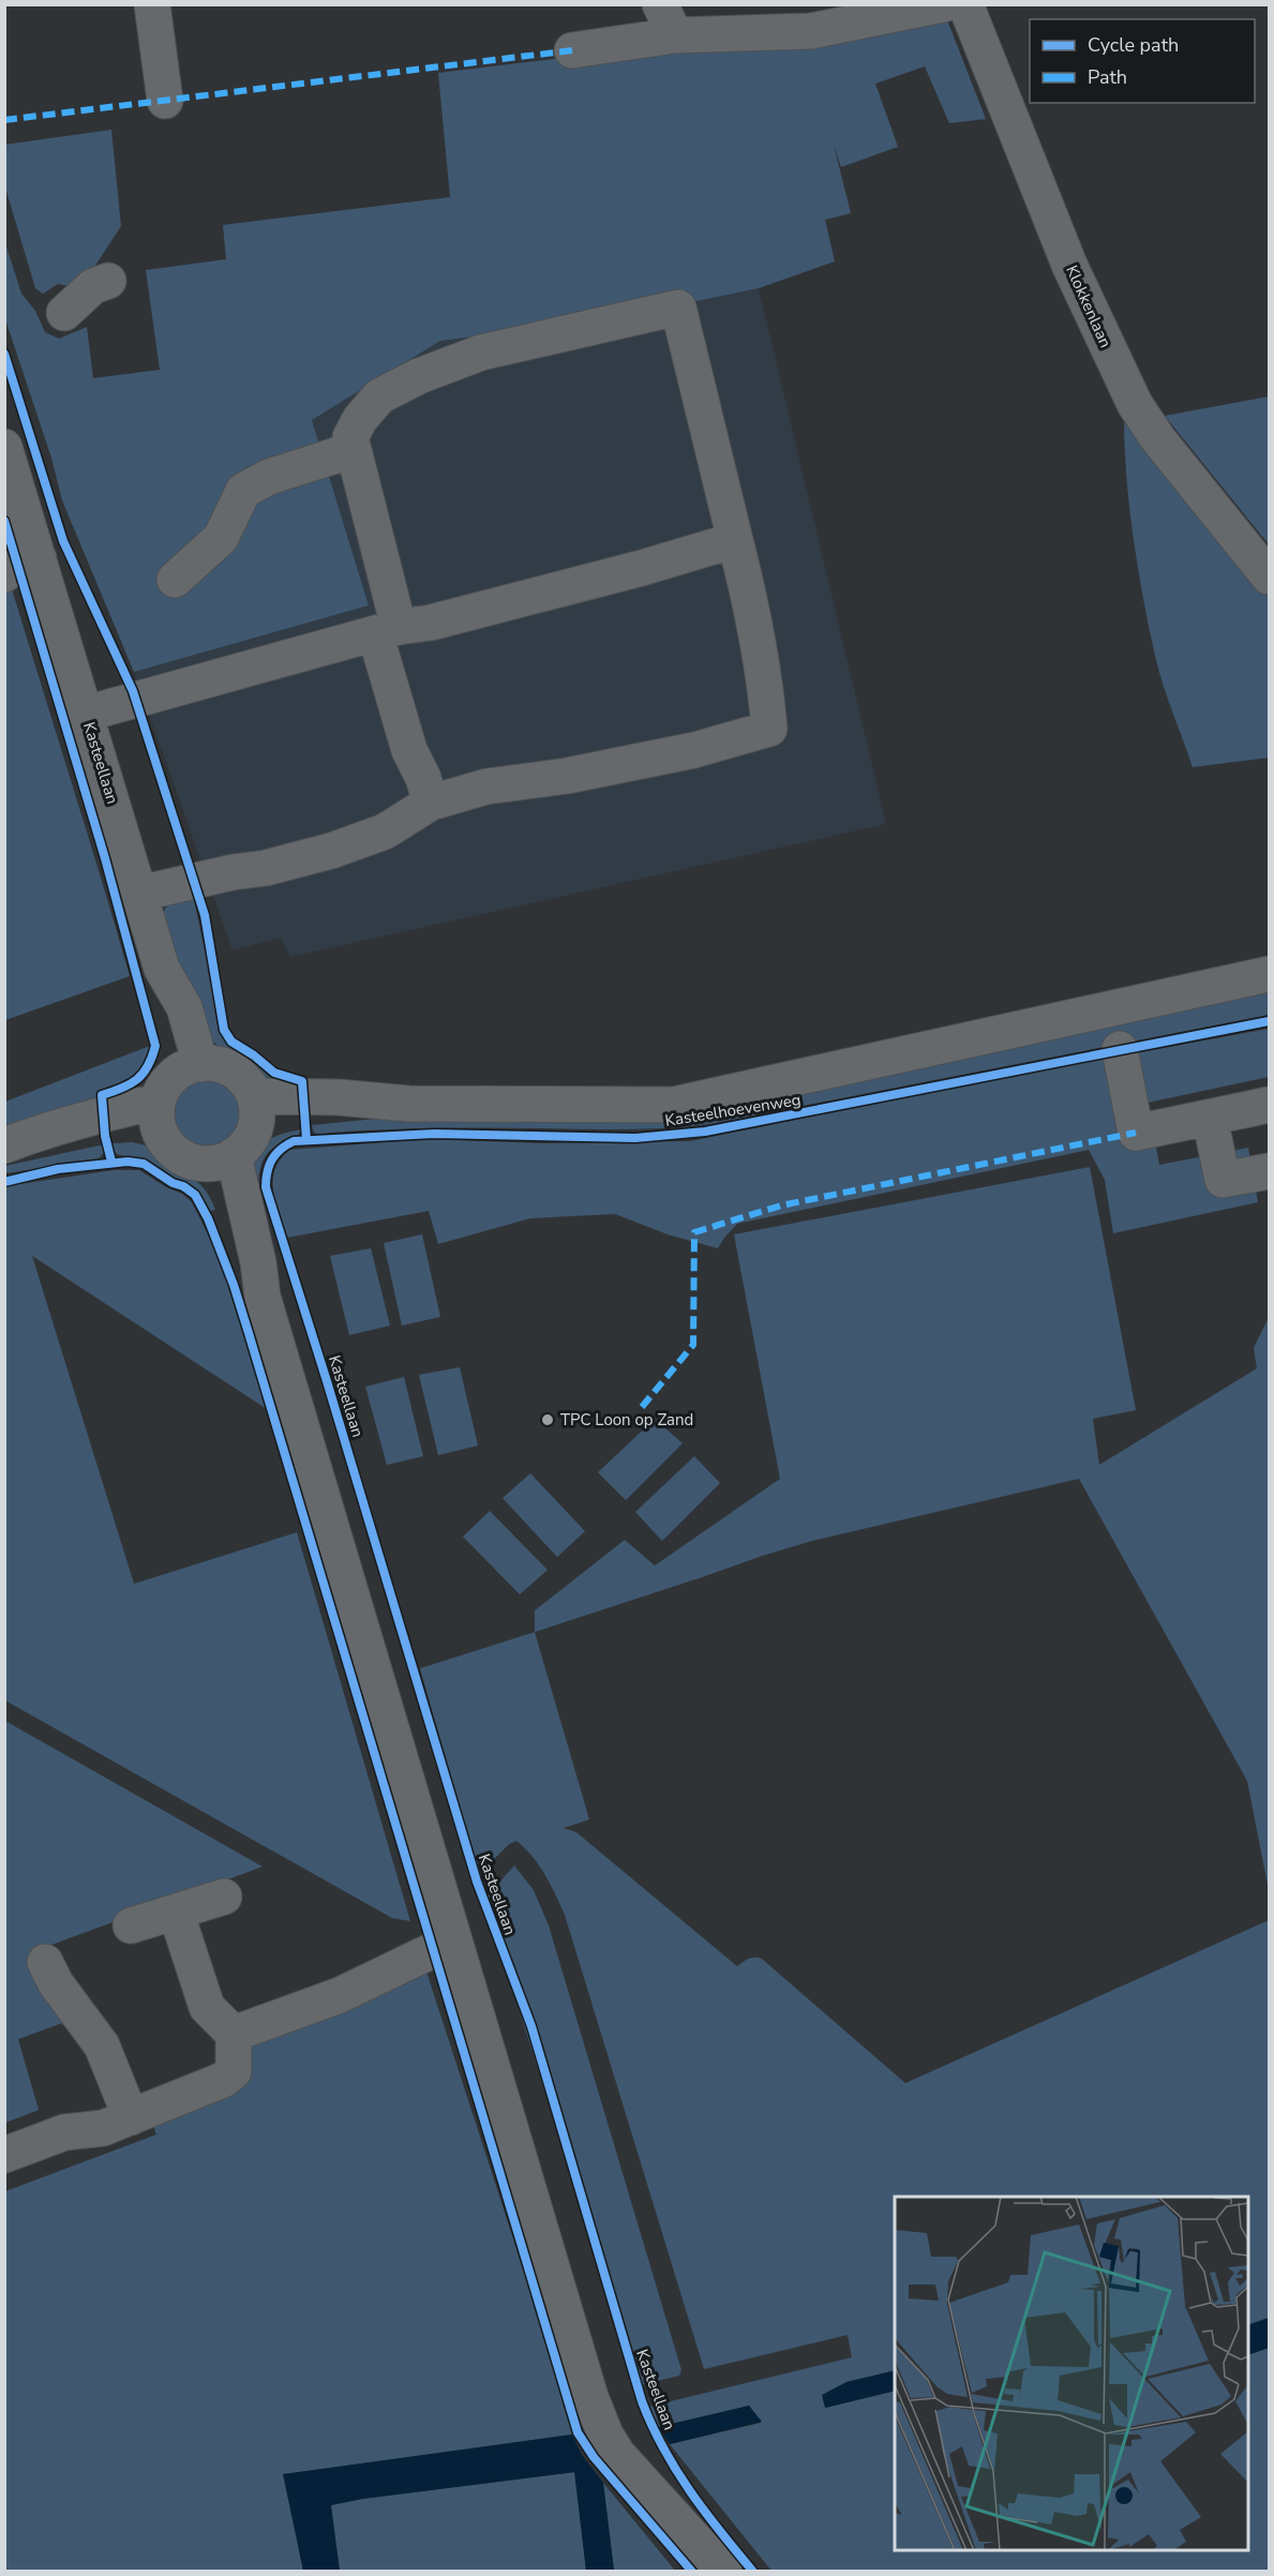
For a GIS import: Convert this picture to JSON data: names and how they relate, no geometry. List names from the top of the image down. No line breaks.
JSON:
{"streets":{"street":["Klokkenlaan","Kasteellaan","Kasteelhoevenweg"]},"crossings":[["Kasteellaan","Kasteelhoevenweg"]],"places":["TPC Loon op Zand"],"legend":["Cycle path","Path"]}
